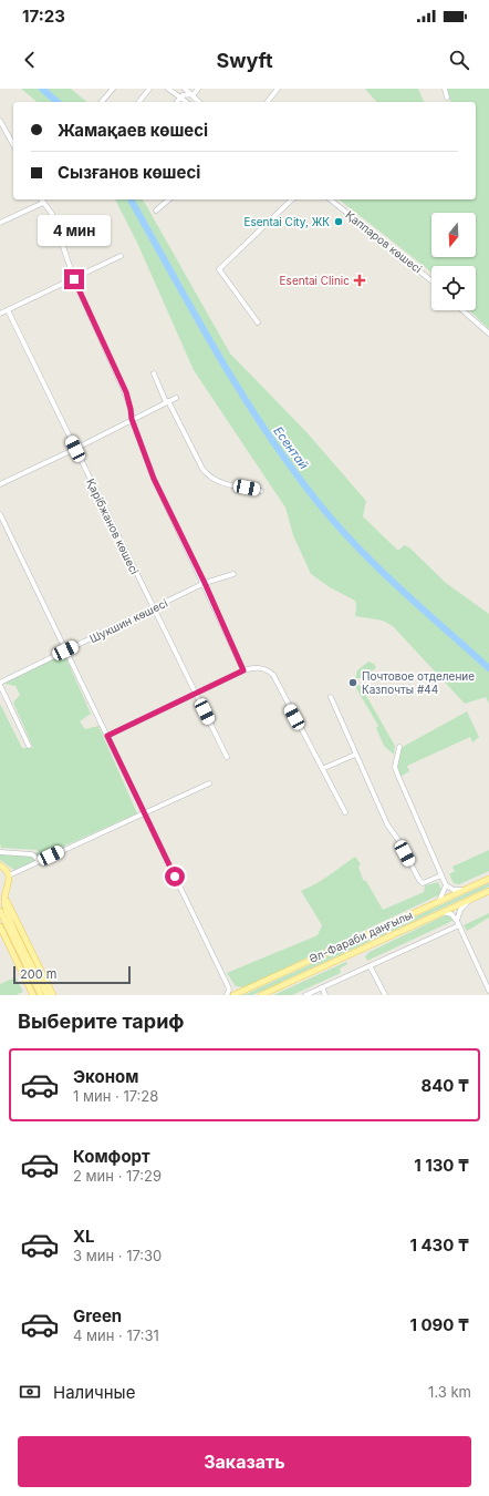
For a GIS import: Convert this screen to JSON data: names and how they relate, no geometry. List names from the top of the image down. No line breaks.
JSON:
{"streets":{"main road":["Әл-Фараби даңғылы"],"street":["Қаппаров көшесі","Қарібжанов көшесі","Шукшин көшесі"]},"crossings":[["Қарібжанов көшесі","Шукшин көшесі"]],"water":["Есентай"],"places":{"other":["Esentai City, ЖК","Почтовое отделение Казпочты #44"],"health":["Esentai Clinic"]},"scale_bar":"200 m","north":"bottom","page":{"status":"17:23","header":"Swyft","banner":["Жамақаев көшесі","Сызғанов көшесі"],"bubble":"4 мин","scale":"200 m","heading":"Выберите тариф","list":[{"name":"Эконом","note":"1 мин · 17:28","value":"840 ₸"},{"name":"Комфорт","note":"2 мин · 17:29","value":"1 130 ₸"},{"name":"XL","note":"3 мин · 17:30","value":"1 430 ₸"},{"name":"Green","note":"4 мин · 17:31","value":"1 090 ₸"}],"pay":["Наличные","1.3 km"],"buttons":"Заказать"}}
